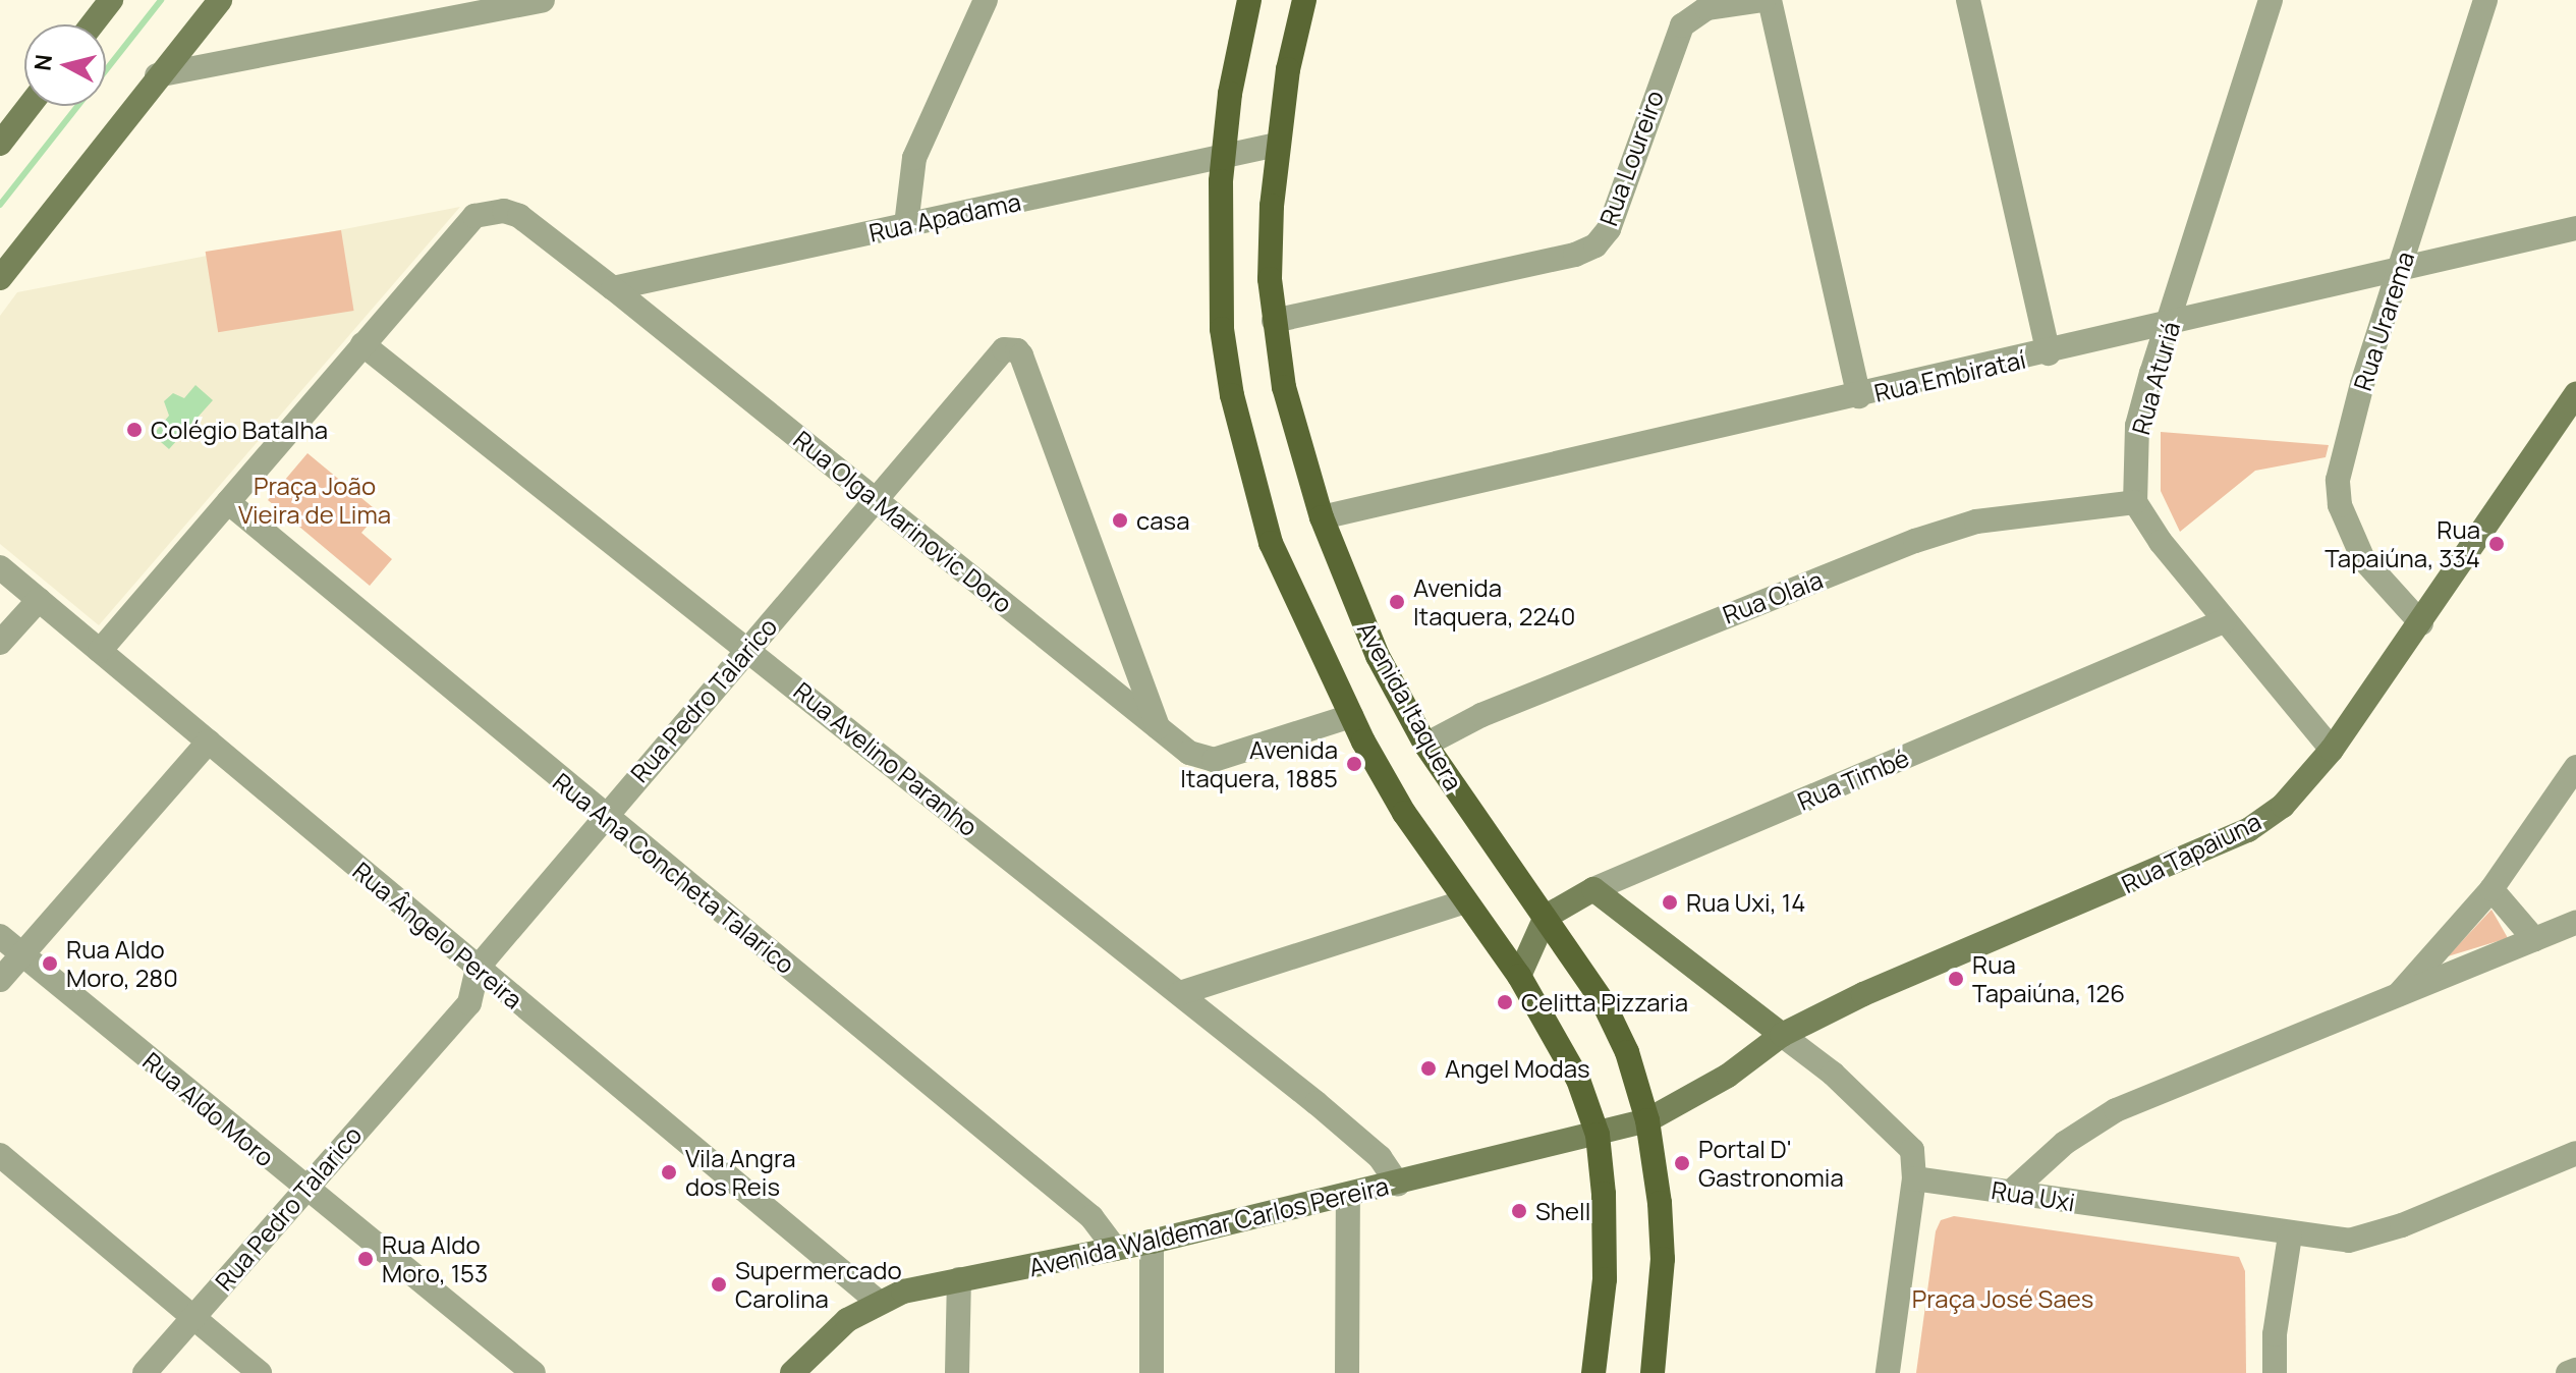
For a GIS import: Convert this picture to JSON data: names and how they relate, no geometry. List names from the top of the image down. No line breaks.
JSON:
{"streets":{"main road":["Avenida Itaquera"],"street":["Rua Loureiro","Rua Apadama","Rua Urarema","Rua Embirataí","Rua Aturiá","Rua Olga Marinovic Doro","Rua Olaia","Rua Pedro Talarico","Rua Avelino Paranho","Rua Timbé","Rua Tapaiuna","Rua Ana Concheta Talarico","Rua Ângelo Pereira","Rua Aldo Moro","Rua Uxi","Avenida Waldemar Carlos Pereira"]},"crossings":[["Rua Loureiro","Avenida Itaquera"],["Rua Apadama","Rua Olga Marinovic Doro"],["Rua Apadama","Avenida Itaquera"],["Rua Urarema","Rua Embirataí"],["Rua Urarema","Rua Tapaiuna"],["Rua Embirataí","Rua Aturiá"],["Rua Embirataí","Avenida Itaquera"],["Rua Aturiá","Rua Olaia"],["Rua Olga Marinovic Doro","Rua Pedro Talarico"],["Rua Olga Marinovic Doro","Rua Avelino Paranho"],["Rua Olaia","Avenida Itaquera"],["Rua Pedro Talarico","Rua Avelino Paranho"],["Rua Pedro Talarico","Rua Ana Concheta Talarico"],["Rua Pedro Talarico","Rua Ângelo Pereira"],["Rua Pedro Talarico","Rua Aldo Moro"],["Avenida Itaquera","Rua Timbé"],["Avenida Itaquera","Rua Tapaiuna"],["Avenida Itaquera","Avenida Waldemar Carlos Pereira"],["Rua Avelino Paranho","Avenida Waldemar Carlos Pereira"],["Rua Tapaiuna","Avenida Waldemar Carlos Pereira"],["Rua Ana Concheta Talarico","Avenida Waldemar Carlos Pereira"],["Rua Ângelo Pereira","Avenida Waldemar Carlos Pereira"]],"parks":["Praça João Vieira de Lima","Praça José Saes"],"places":["Colégio Batalha","casa","Rua Tapaiúna, 334","Avenida Itaquera, 2240","Avenida Itaquera, 1885","Rua Uxi, 14","Rua Aldo Moro, 280","Rua Tapaiúna, 126","Celitta Pizzaria","Angel Modas","Portal D' Gastronomia","Vila Angra dos Reis","Shell","Rua Aldo Moro, 153","Supermercado Carolina"],"north":"left"}
